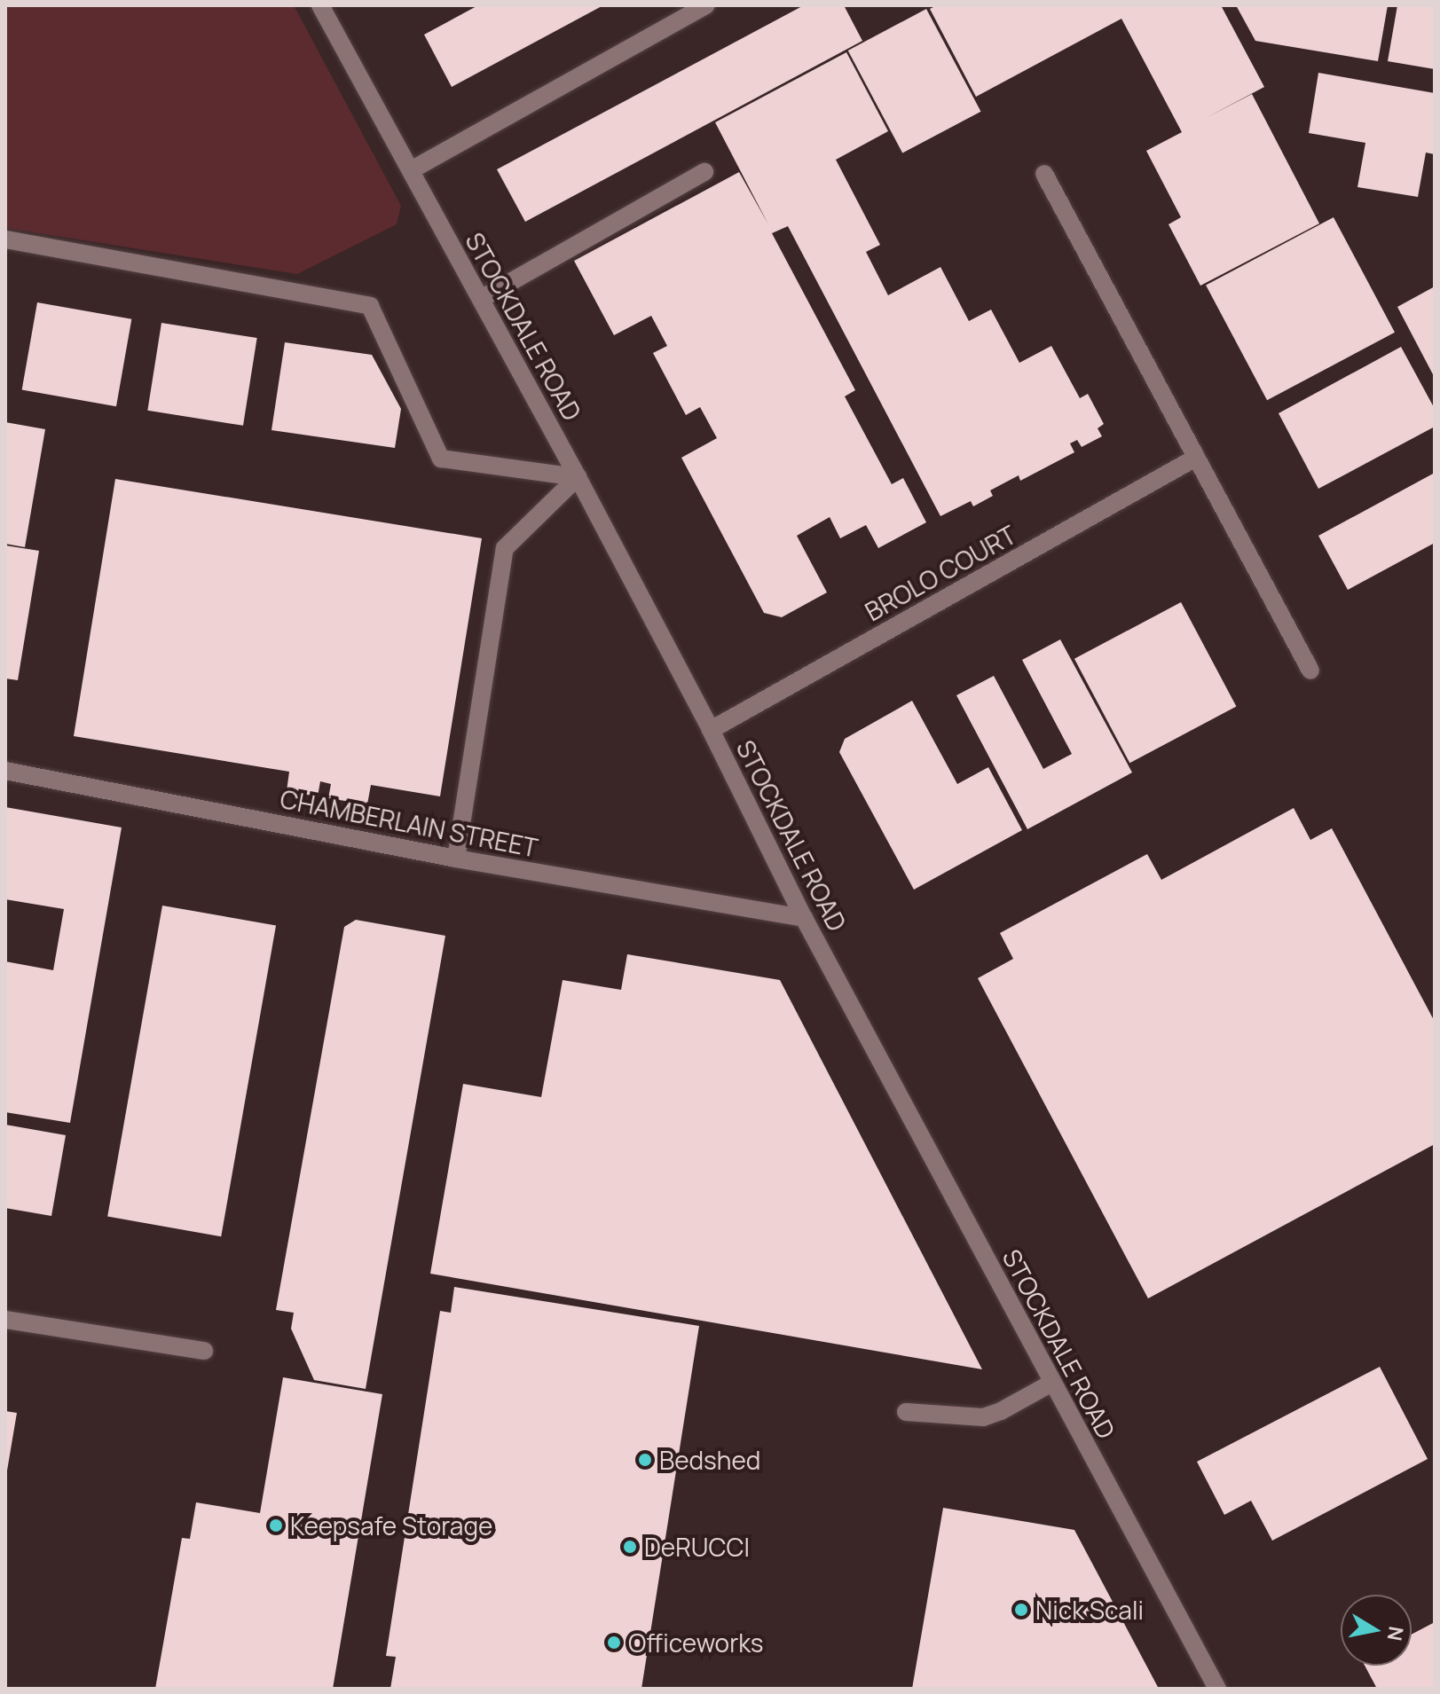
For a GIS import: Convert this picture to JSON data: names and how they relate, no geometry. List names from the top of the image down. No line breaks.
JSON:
{"streets":{"street":["STOCKDALE ROAD","BROLO COURT","CHAMBERLAIN STREET"]},"crossings":[["STOCKDALE ROAD","BROLO COURT"],["STOCKDALE ROAD","CHAMBERLAIN STREET"]],"places":["Bedshed","Keepsafe Storage","DeRUCCI","Nick Scali","Officeworks"],"north":"right"}
